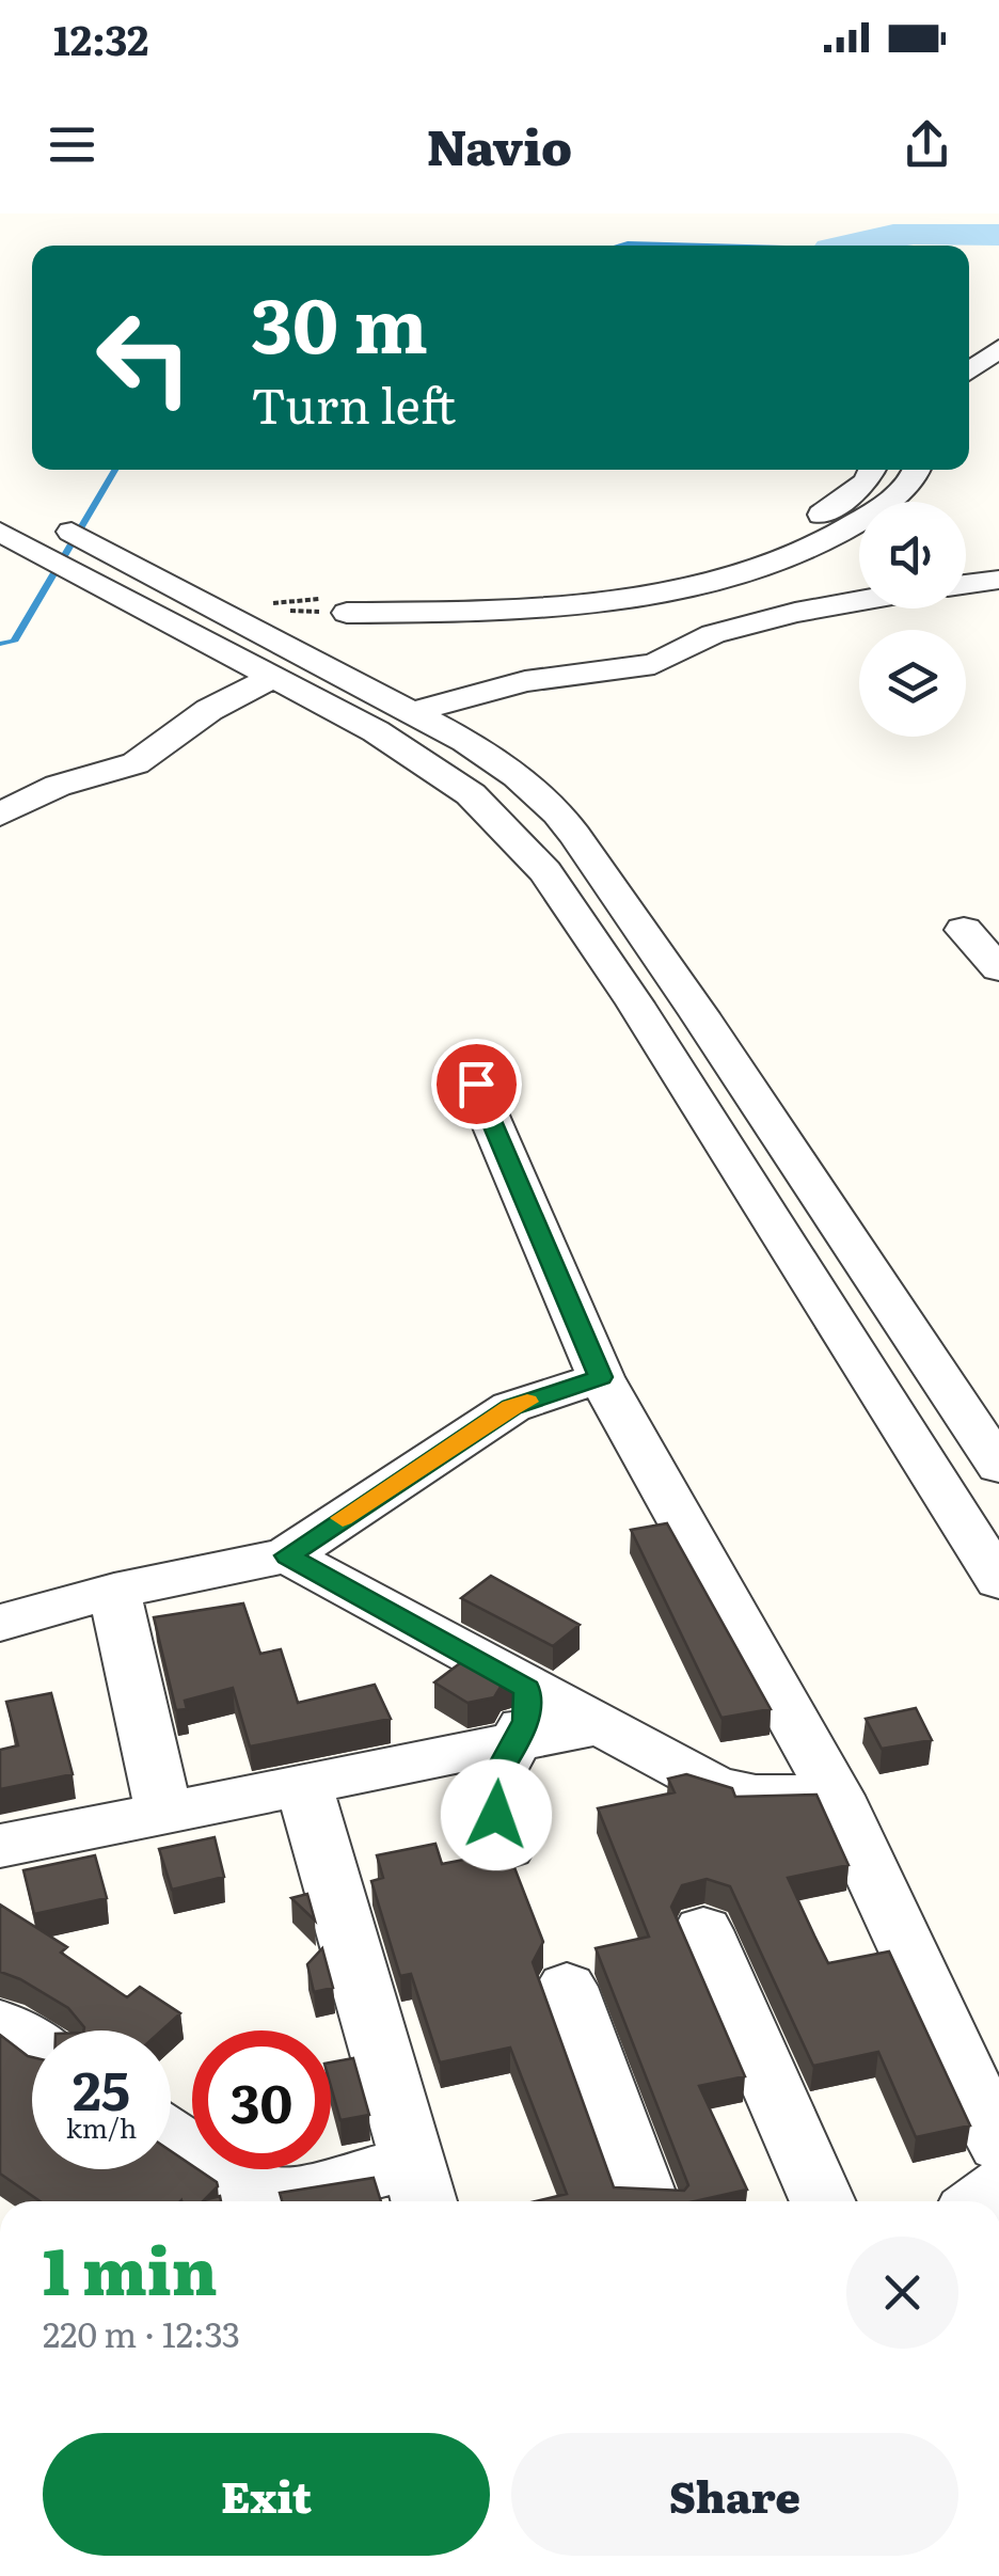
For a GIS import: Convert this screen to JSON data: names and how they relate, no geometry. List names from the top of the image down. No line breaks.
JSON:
{"page":{"status":"12:32","header":"Navio","turn":["30 m","Turn left"],"speed":"25 km/h","limit":"30","heading":["1 min","220 m · 12:33"],"buttons":["Exit","Share"]}}
